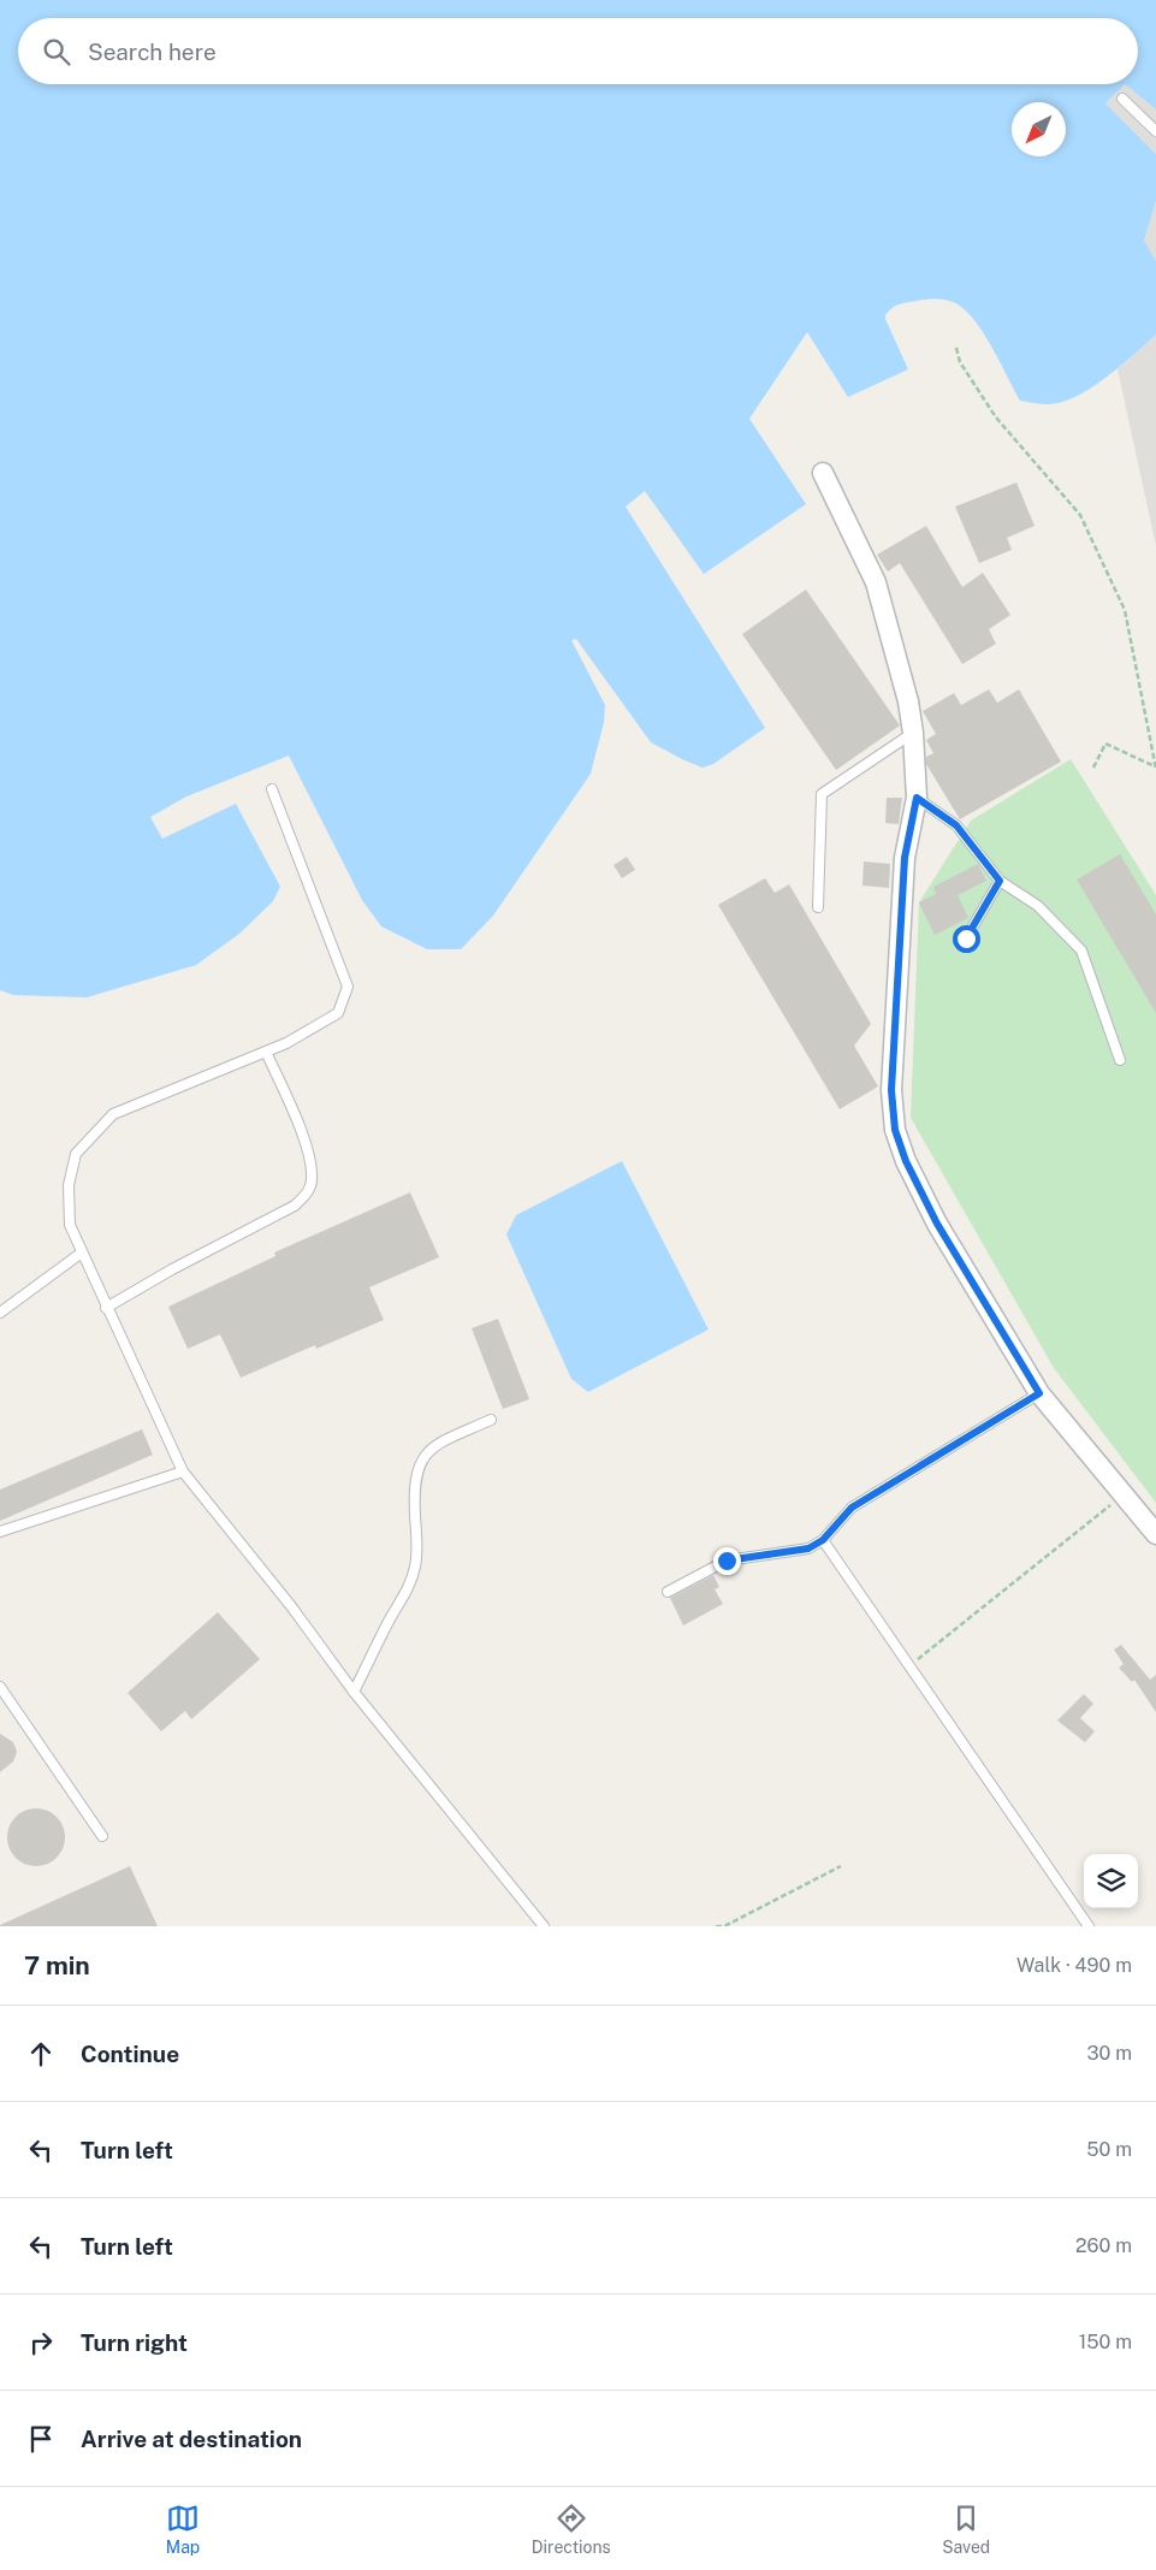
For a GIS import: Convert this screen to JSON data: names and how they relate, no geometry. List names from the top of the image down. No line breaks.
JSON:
{"north":"bottom left","page":{"search":"Search here","heading":["7 min","Walk · 490 m"],"list":[["Continue","30 m"],["Turn left","50 m"],["Turn left","260 m"],["Turn right","150 m"],"Arrive at destination"],"nav":["Map","Directions","Saved"]}}
